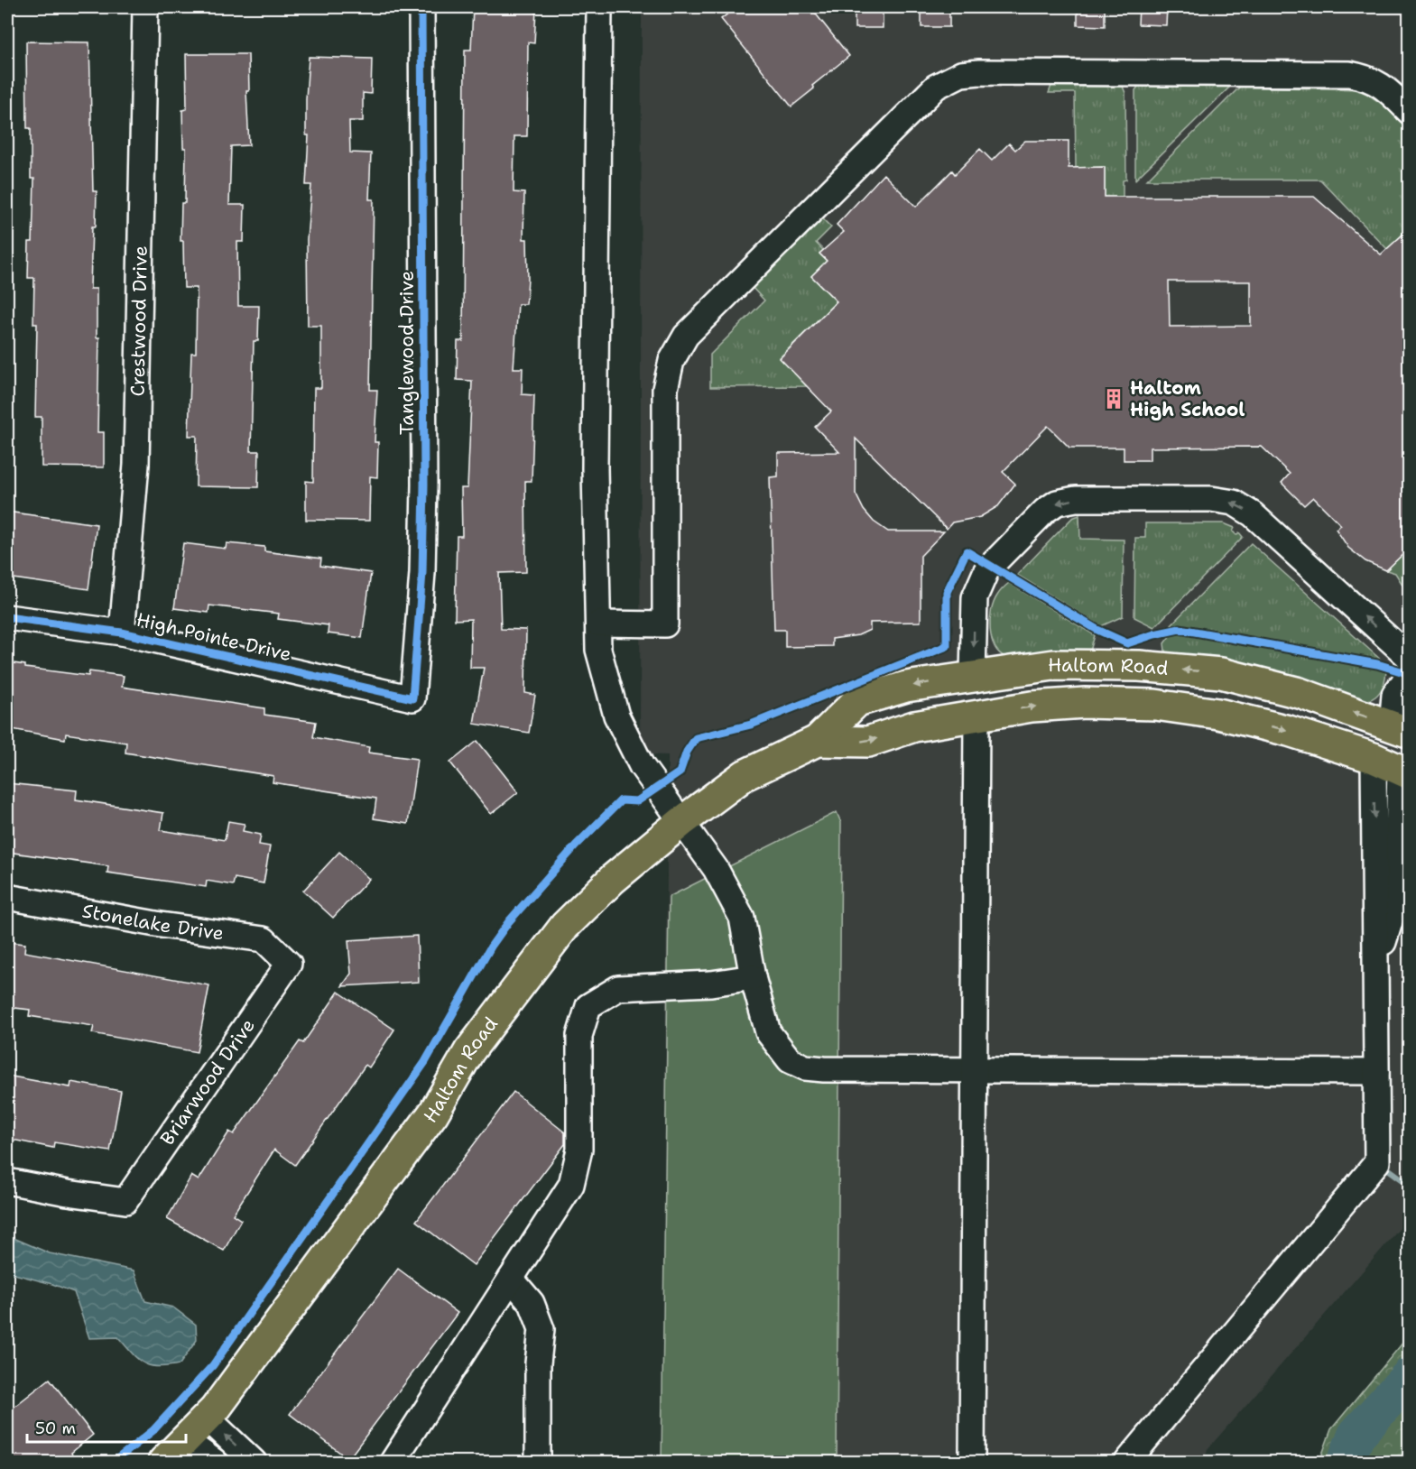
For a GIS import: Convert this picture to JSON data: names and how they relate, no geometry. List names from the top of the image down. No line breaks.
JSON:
{"streets":{"main road":["Haltom Road"],"street":["Crestwood Drive","Tanglewood Drive","High Pointe Drive","Stonelake Drive","Briarwood Drive"]},"crossings":[["Crestwood Drive","High Pointe Drive"],["Tanglewood Drive","High Pointe Drive"],["Stonelake Drive","Briarwood Drive"]],"places":{"building":["Haltom High School"]},"scale_bar":"50 m"}
